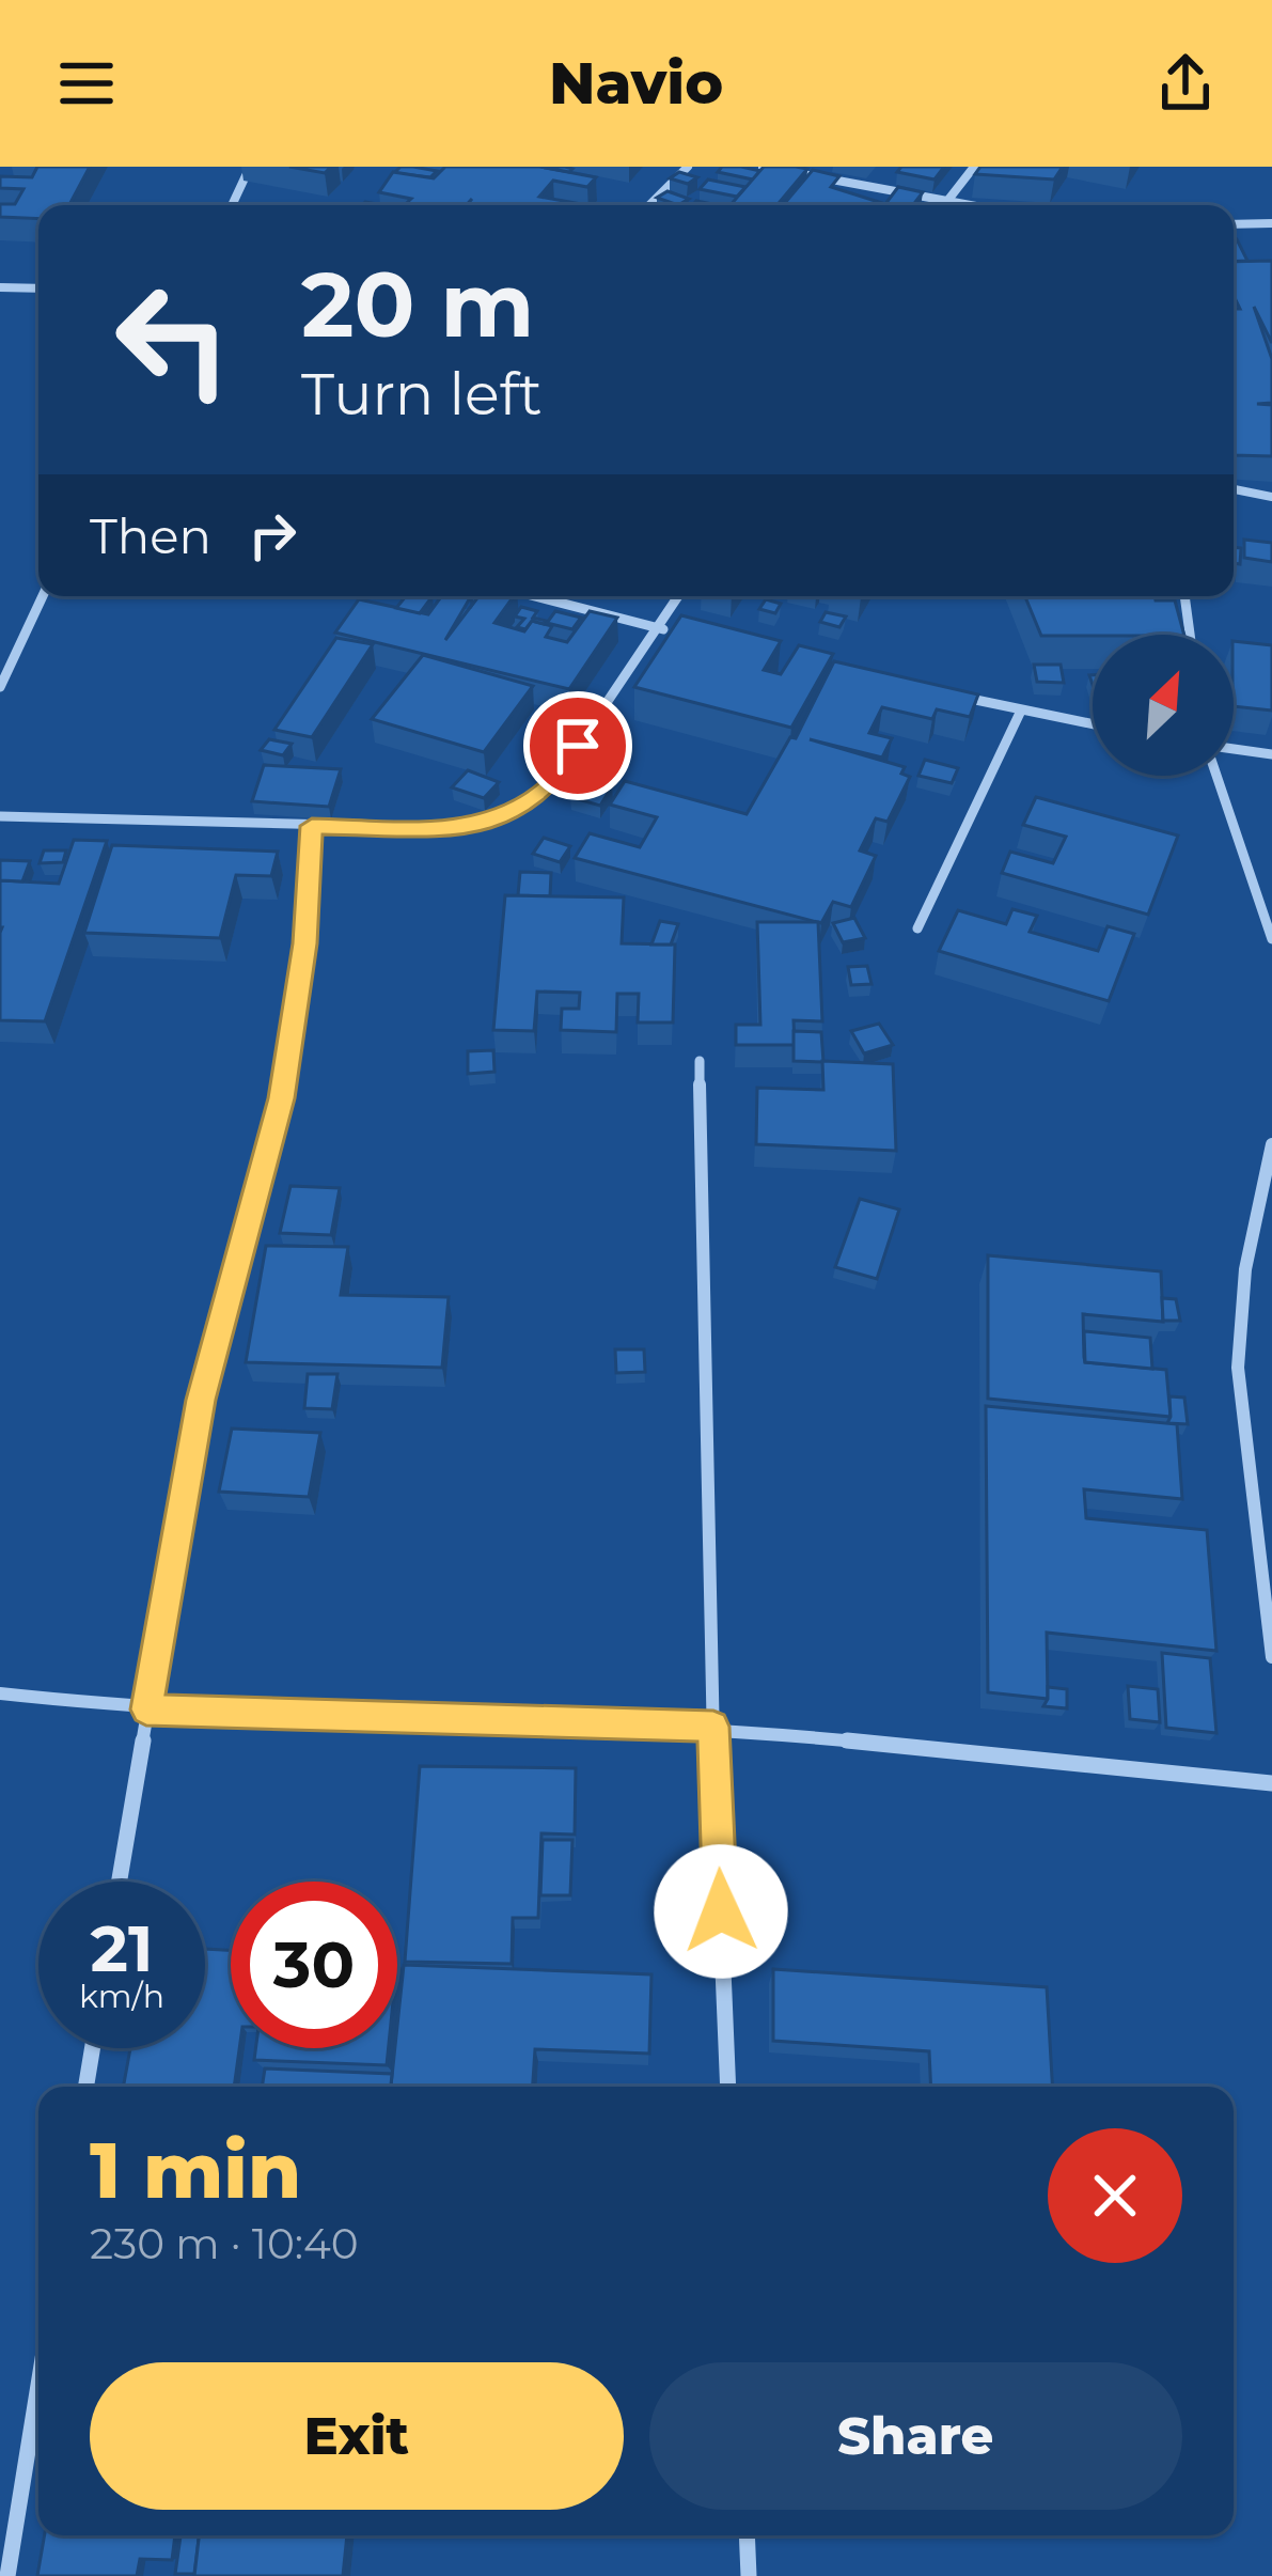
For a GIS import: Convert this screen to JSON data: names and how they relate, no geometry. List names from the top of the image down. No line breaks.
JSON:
{"north":"top right","page":{"header":"Navio","turn":["20 m","Turn left"],"then":"Then","speed":"21 km/h","limit":"30","heading":["1 min","230 m · 10:40"],"buttons":["Exit","Share"]}}
